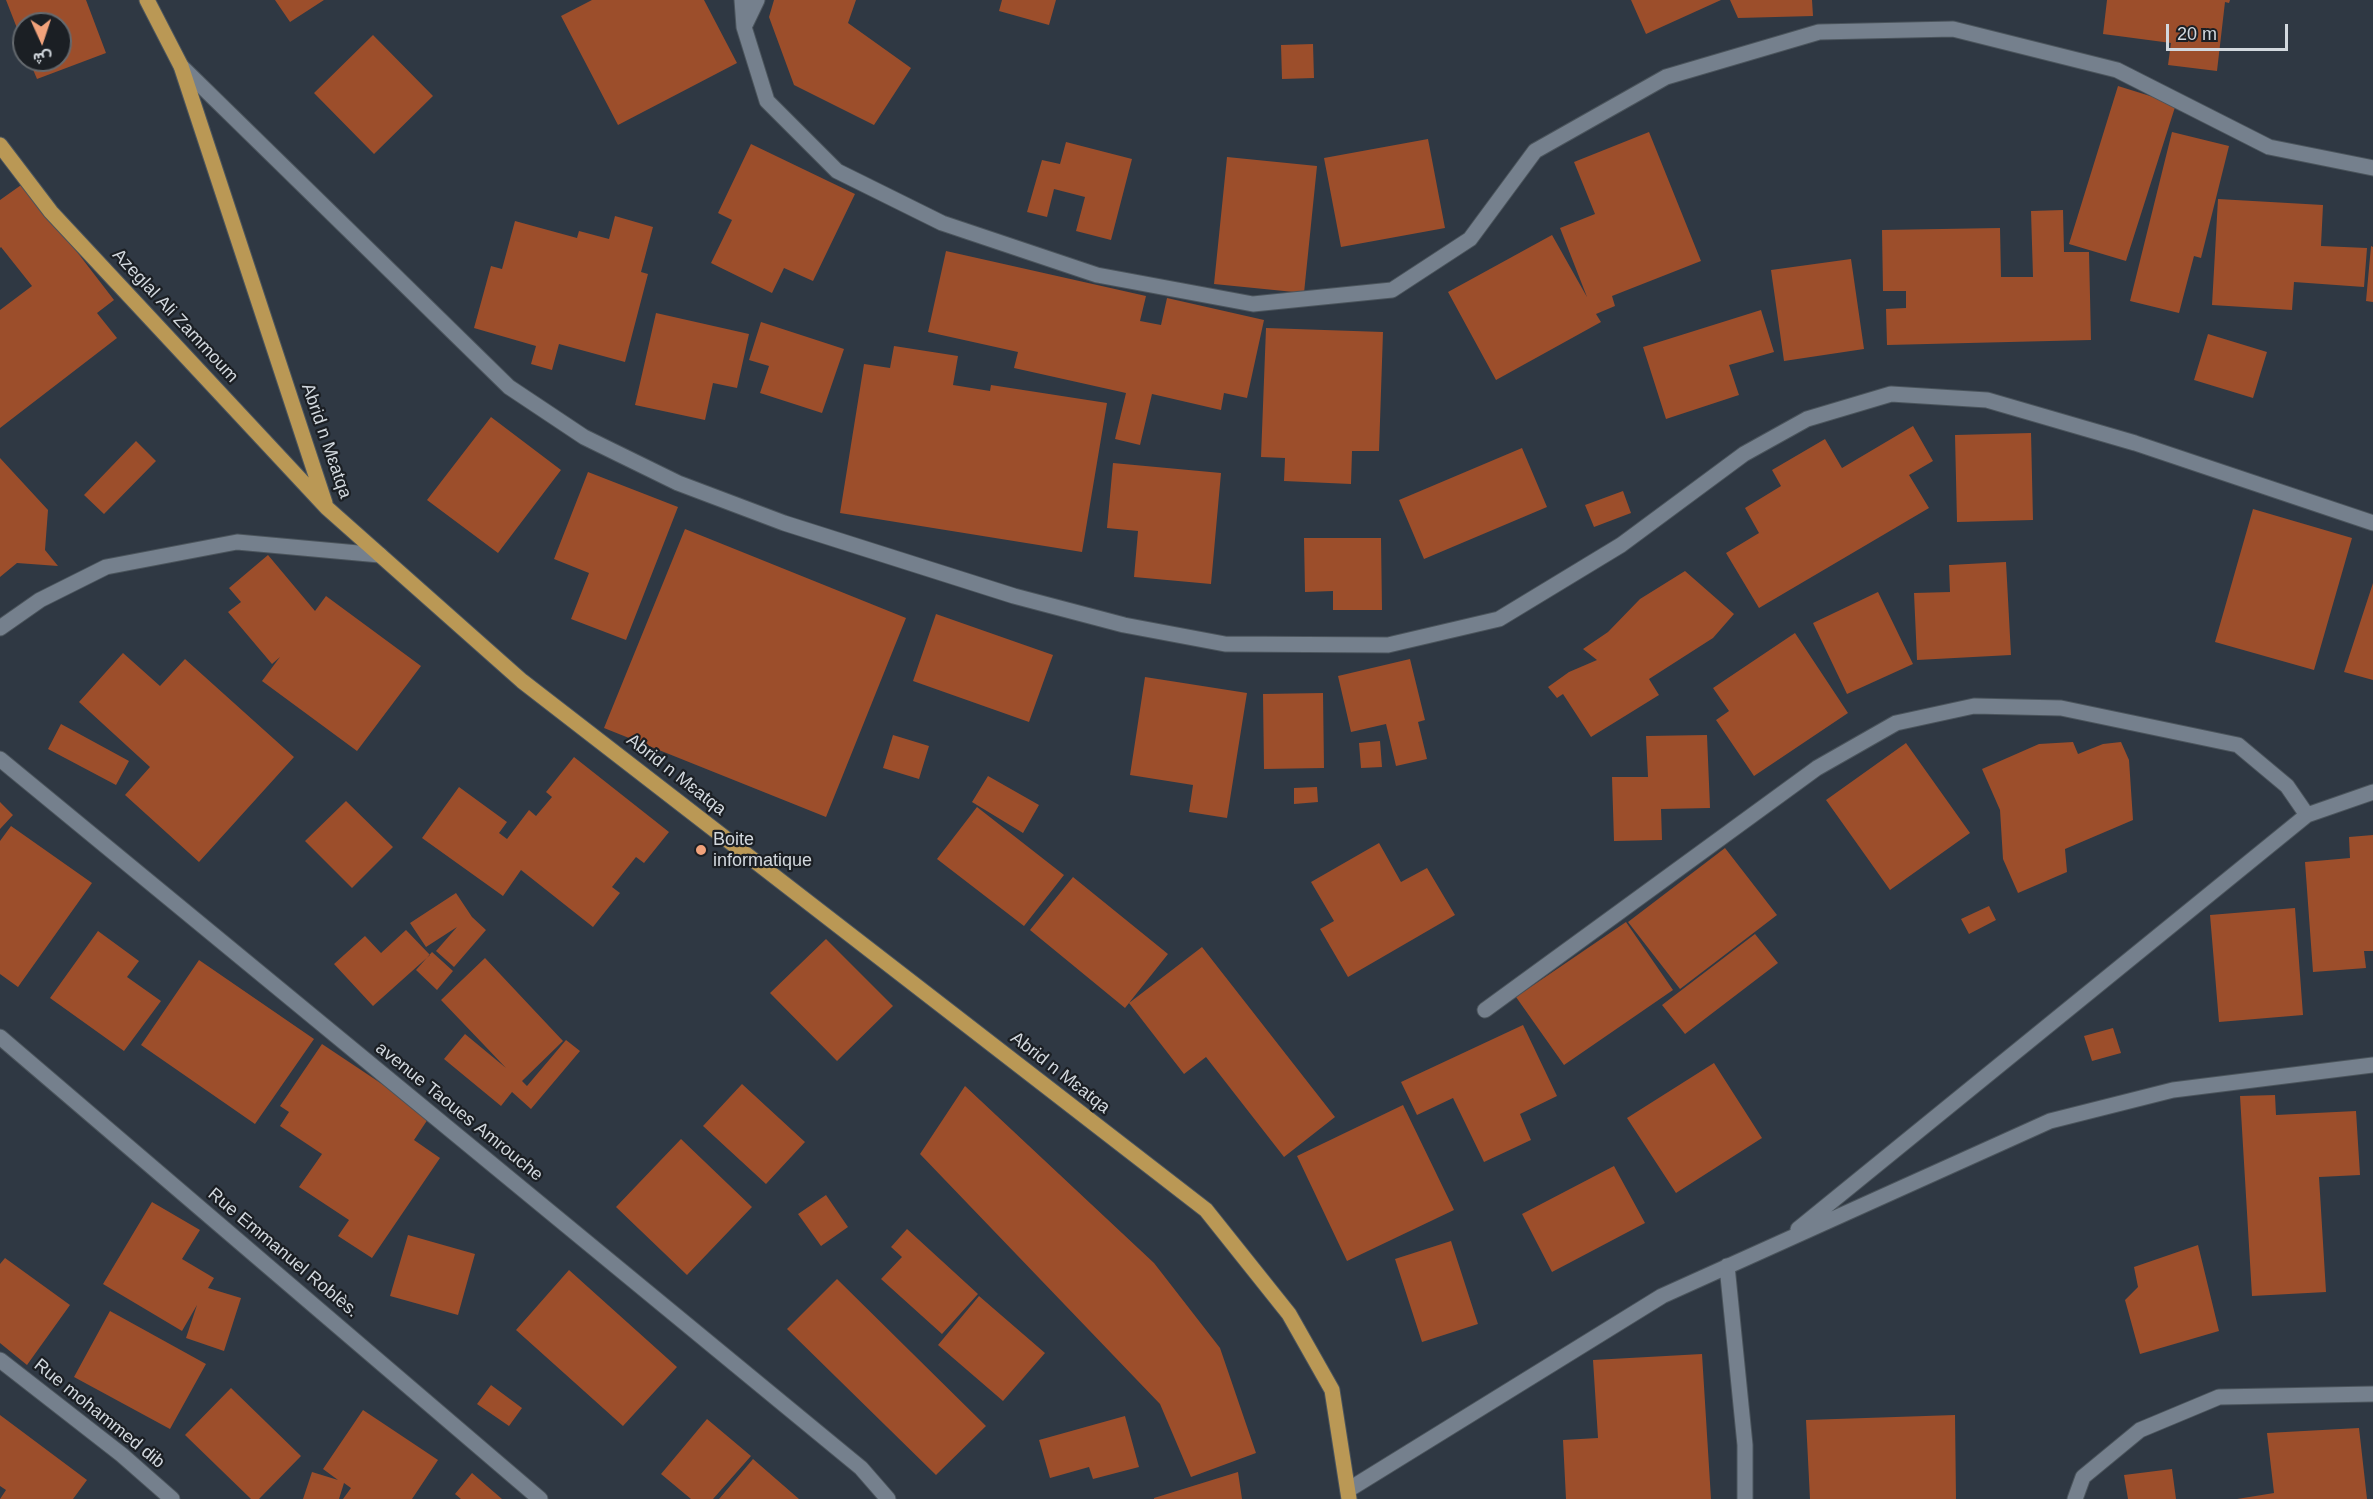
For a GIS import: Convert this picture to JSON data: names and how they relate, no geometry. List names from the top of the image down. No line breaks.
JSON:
{"streets":{"main road":["Azeglal Ali Zammoum","Abrid n Mɛatqa"],"street":["avenue Taoues Amrouche","Rue Emmanuel Roblès.","Rue mohammed dib"]},"crossings":[["Azeglal Ali Zammoum","Abrid n Mɛatqa"]],"places":["Boite informatique"],"scale_bar":"20 m","north":"bottom"}
